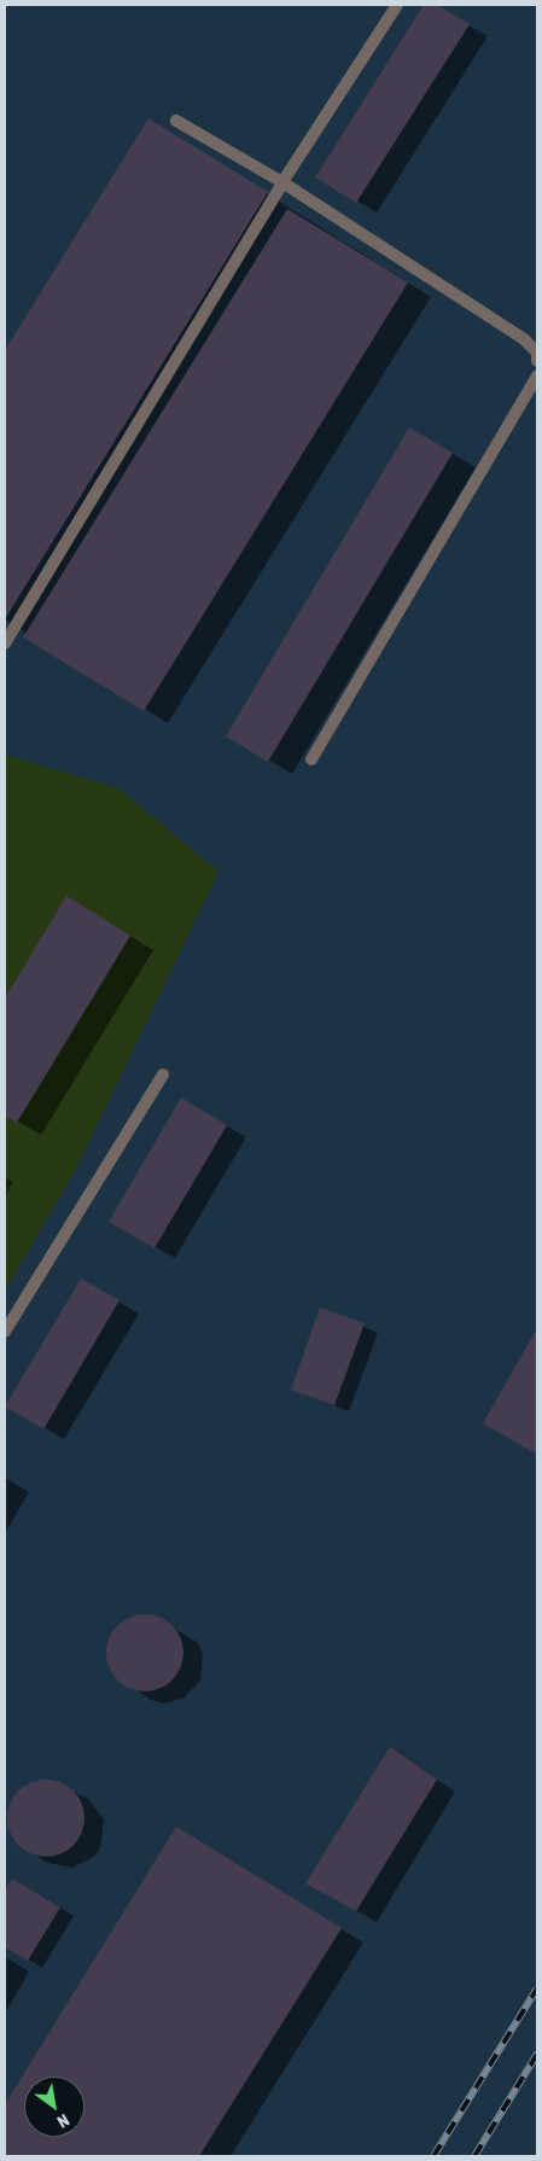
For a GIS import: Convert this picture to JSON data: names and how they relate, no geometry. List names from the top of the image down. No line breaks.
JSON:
{"north":"bottom right"}
